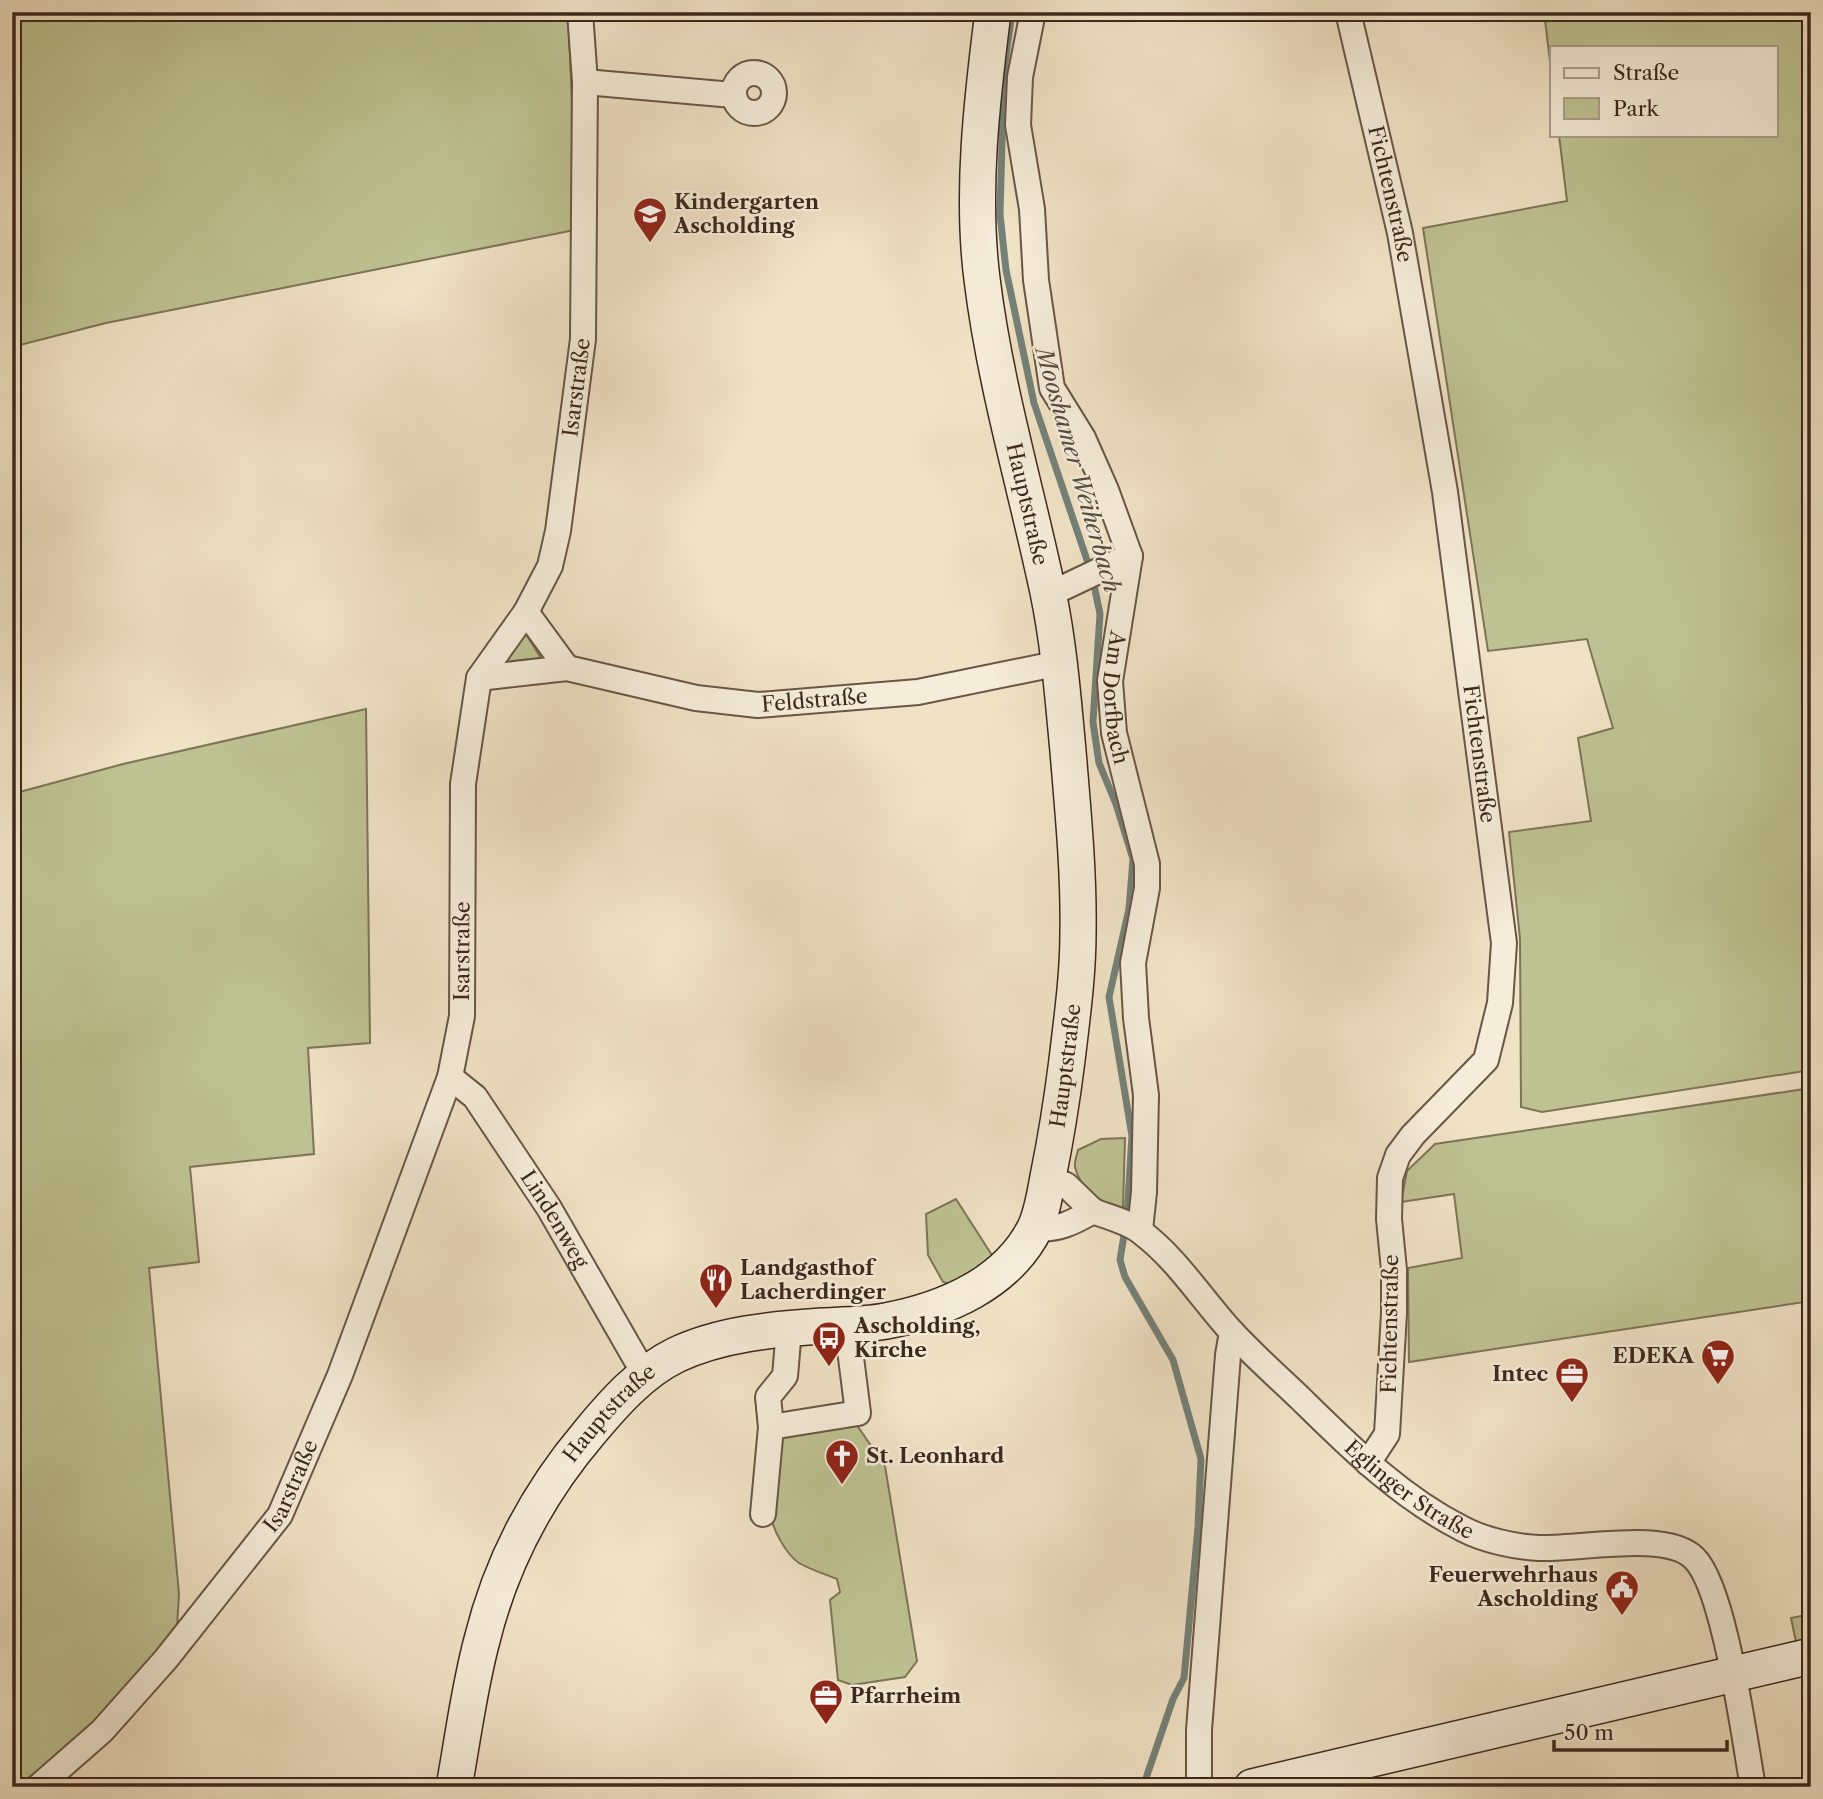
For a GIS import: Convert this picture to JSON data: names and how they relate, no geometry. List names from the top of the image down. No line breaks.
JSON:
{"streets":{"main road":["Hauptstraße"],"street":["Fichtenstraße","Isarstraße","Am Dorfbach","Feldstraße","Lindenweg","Eglinger Straße"]},"crossings":[["Fichtenstraße","Eglinger Straße"],["Isarstraße","Feldstraße"],["Isarstraße","Lindenweg"],["Hauptstraße","Feldstraße"],["Hauptstraße","Lindenweg"],["Hauptstraße","Eglinger Straße"],["Am Dorfbach","Eglinger Straße"]],"water":["Mooshamer Weiherbach"],"places":{"school or university":["Kindergarten Ascholding"],"restaurant":["Landgasthof Lacherdinger"],"bus stop":["Ascholding, Kirche"],"supermarket":["EDEKA"],"office":["Intec","Pfarrheim"],"church":["St. Leonhard"],"public building":["Feuerwehrhaus Ascholding"]},"legend":["Straße","Park"],"scale_bar":"50 m"}
